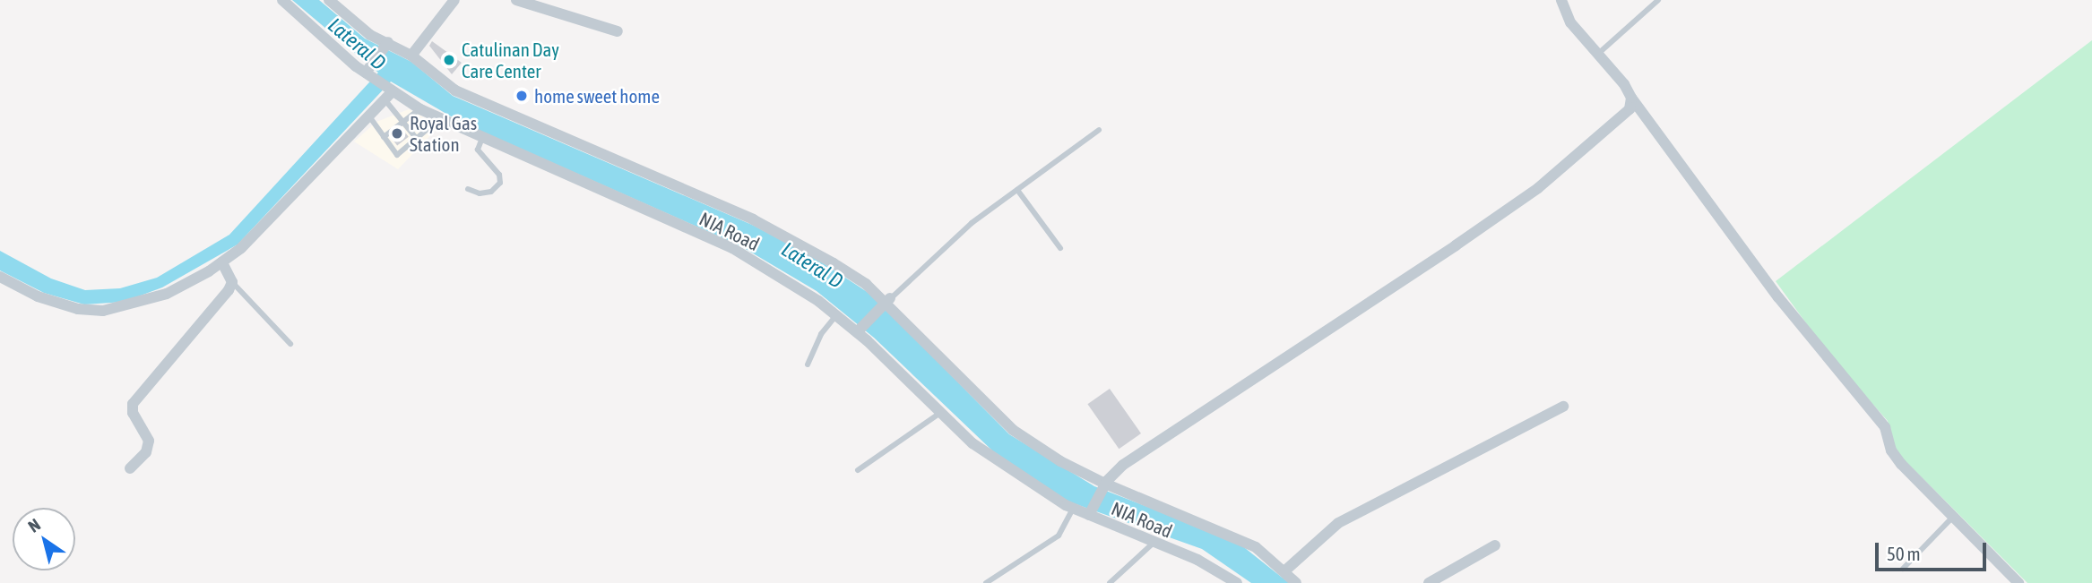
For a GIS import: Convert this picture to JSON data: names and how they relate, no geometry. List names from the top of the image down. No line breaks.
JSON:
{"streets":{"street":["NIA Road"]},"water":["Lateral D"],"places":["Catulinan Day Care Center","home sweet home","Royal Gas Station"],"scale_bar":"50 m","north":"top left"}
